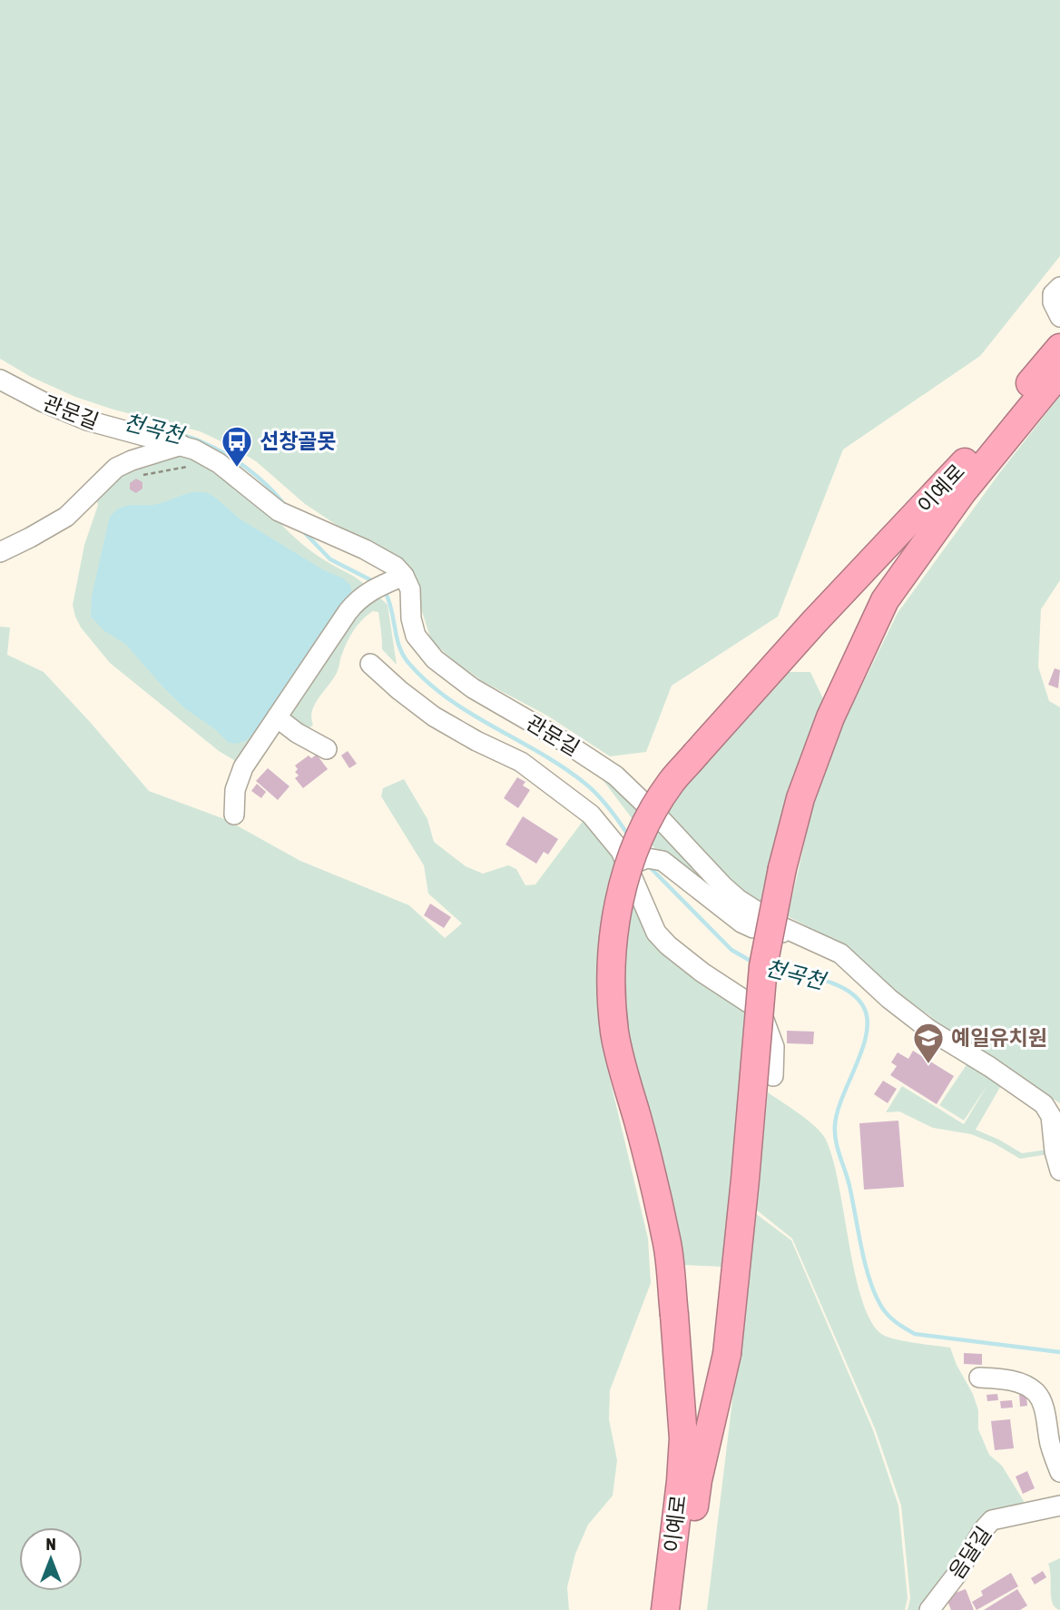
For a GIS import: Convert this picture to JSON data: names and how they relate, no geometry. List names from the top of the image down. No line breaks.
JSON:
{"streets":{"highway":["이예로"],"street":["관문길","음달길"]},"water":["천곡천"],"places":{"bus stop":["선창골못"],"school or university":["예일유치원"]},"north":"top"}
